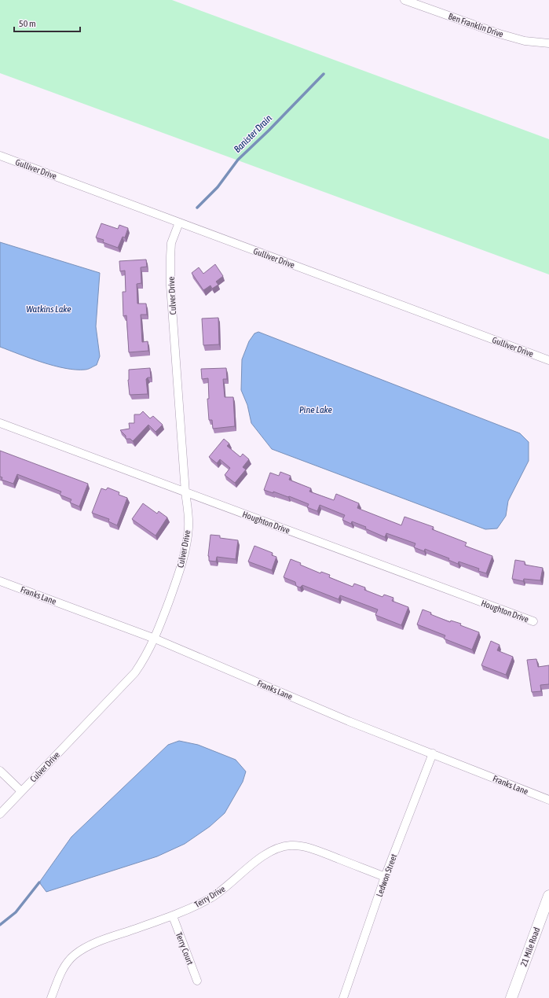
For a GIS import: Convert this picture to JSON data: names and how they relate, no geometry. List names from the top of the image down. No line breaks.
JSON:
{"streets":{"street":["Ben Franklin Drive","Gulliver Drive","Culver Drive","Houghton Drive","Franks Lane","Ledwon Street","Terry Drive","21 Mile Road","Terry Court"]},"crossings":[["Gulliver Drive","Culver Drive"],["Culver Drive","Houghton Drive"],["Culver Drive","Franks Lane"],["Franks Lane","Ledwon Street"],["Ledwon Street","Terry Drive"],["Terry Drive","Terry Court"]],"water":["Banister Drain","Watkins Lake","Pine Lake"],"scale_bar":"50 m"}
